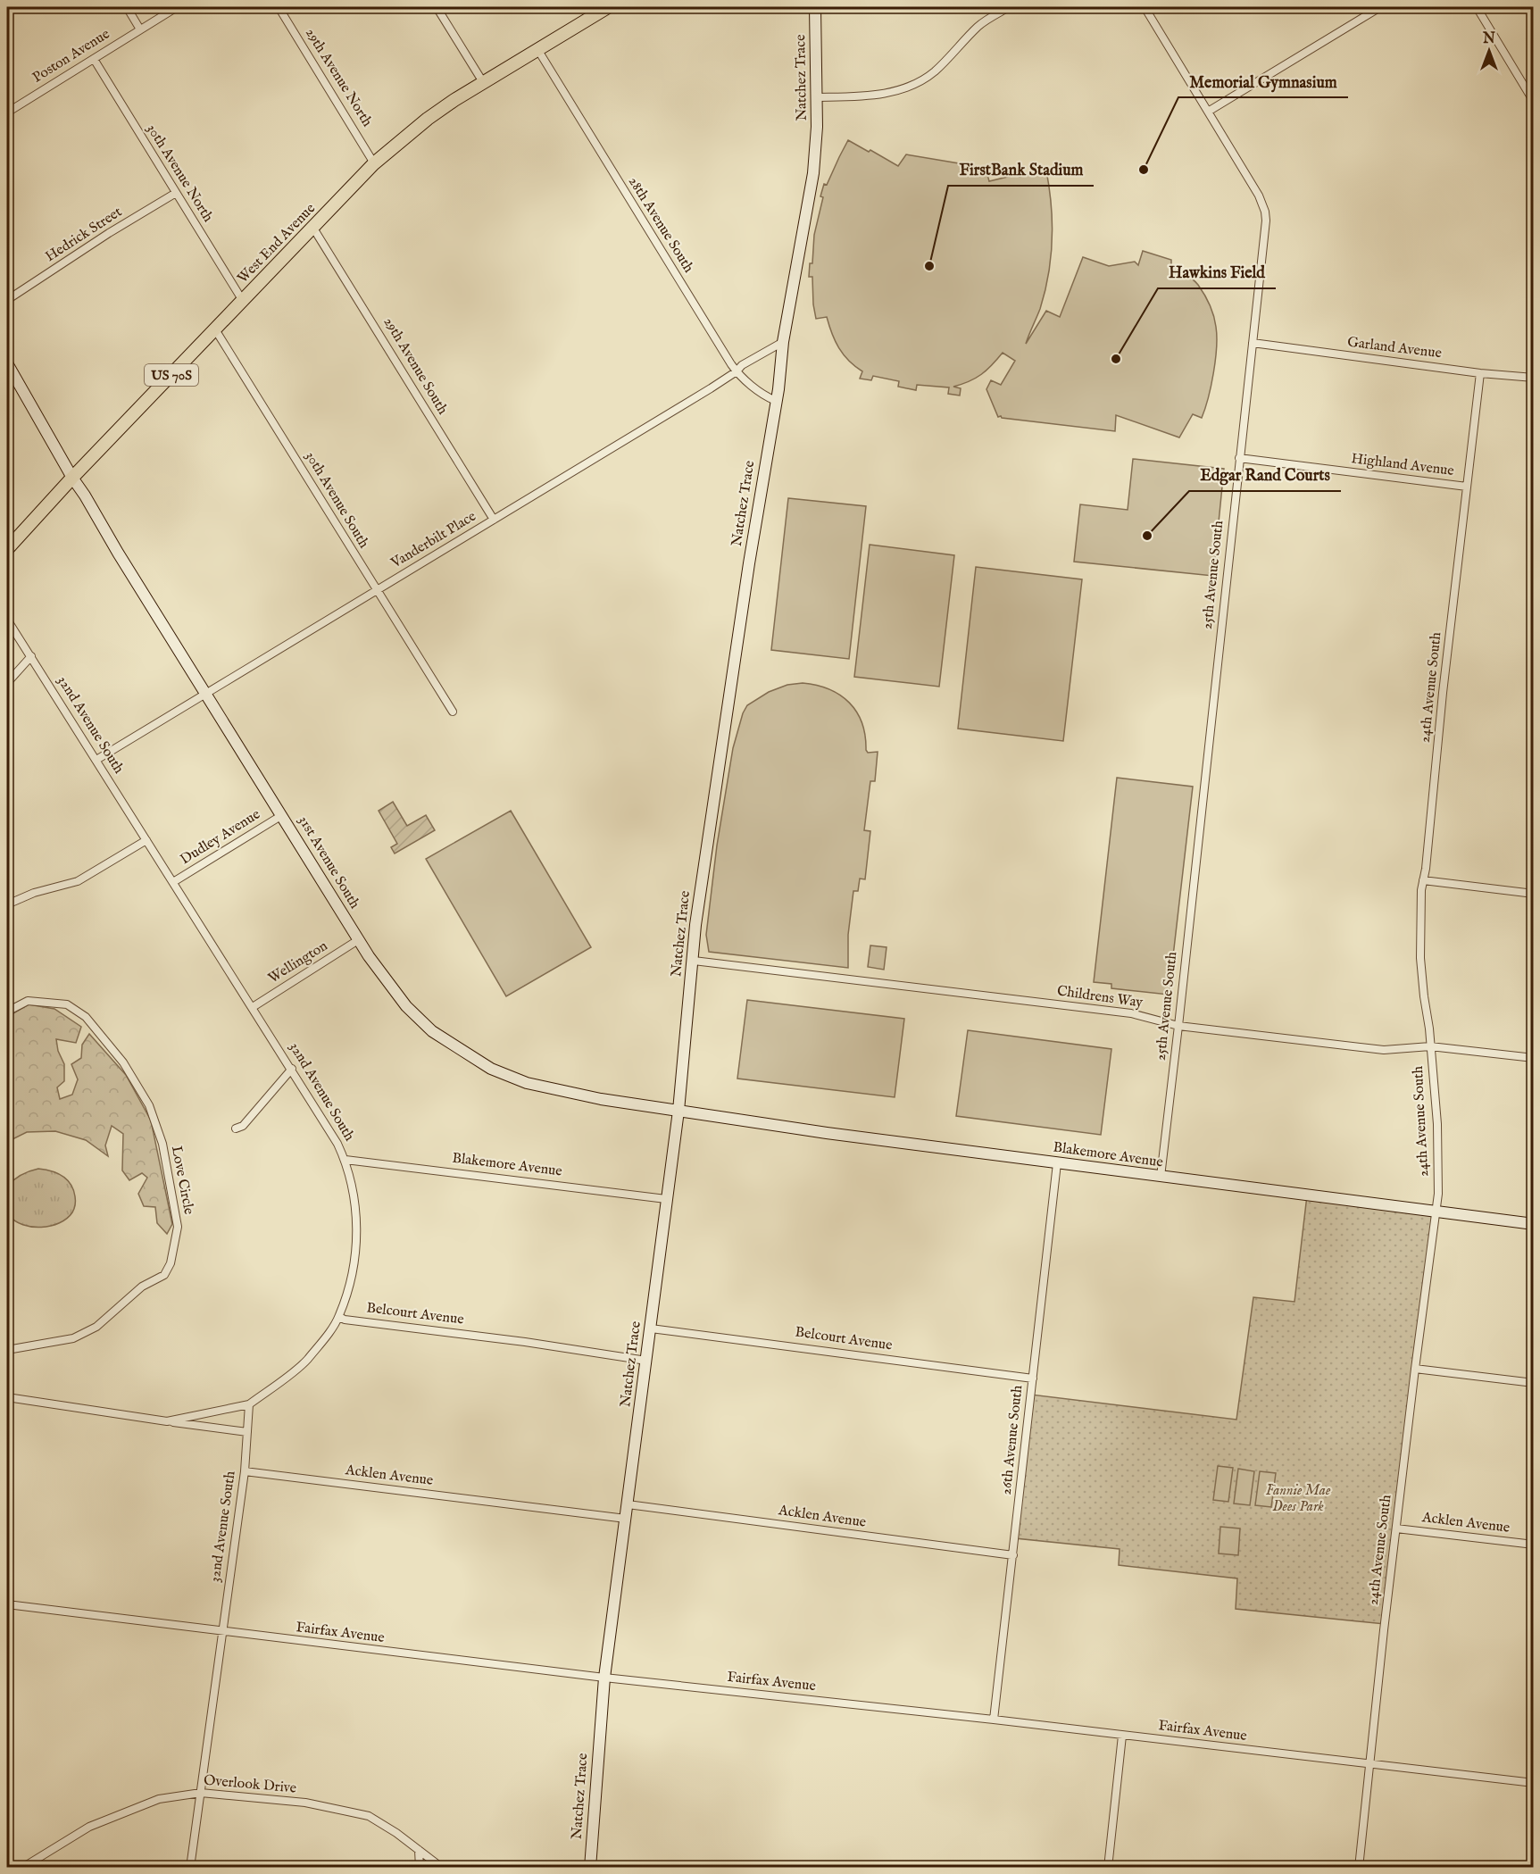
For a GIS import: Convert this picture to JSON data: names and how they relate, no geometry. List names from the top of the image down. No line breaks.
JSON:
{"streets":{"main road":["Natchez Trace","West End Avenue","US 70S","31st Avenue South","Blakemore Avenue"],"street":["Poston Avenue","29th Avenue North","30th Avenue North","28th Avenue South","Hedrick Street","Garland Avenue","29th Avenue South","Highland Avenue","30th Avenue South","Vanderbilt Place","25th Avenue South","24th Avenue South","32nd Avenue South","Dudley Avenue","Wellington","Childrens Way","Love Circle","Belcourt Avenue","26th Avenue South","Acklen Avenue","Fairfax Avenue","Overlook Drive"]},"crossings":[["Poston Avenue","30th Avenue North"],["29th Avenue North","West End Avenue"],["Natchez Trace","28th Avenue South"],["Natchez Trace","Vanderbilt Place"],["Natchez Trace","31st Avenue South"],["Natchez Trace","Childrens Way"],["Natchez Trace","Blakemore Avenue"],["Natchez Trace","Belcourt Avenue"],["Natchez Trace","Acklen Avenue"],["Natchez Trace","Fairfax Avenue"],["30th Avenue North","Hedrick Street"],["30th Avenue North","West End Avenue"],["28th Avenue South","West End Avenue"],["28th Avenue South","Vanderbilt Place"],["West End Avenue","29th Avenue South"],["West End Avenue","30th Avenue South"],["West End Avenue","31st Avenue South"],["Garland Avenue","25th Avenue South"],["Garland Avenue","24th Avenue South"],["29th Avenue South","Vanderbilt Place"],["Highland Avenue","25th Avenue South"],["Highland Avenue","24th Avenue South"],["30th Avenue South","Vanderbilt Place"],["Vanderbilt Place","32nd Avenue South"],["Vanderbilt Place","31st Avenue South"],["25th Avenue South","Childrens Way"],["25th Avenue South","Blakemore Avenue"],["24th Avenue South","Childrens Way"],["24th Avenue South","Blakemore Avenue"],["24th Avenue South","Acklen Avenue"],["24th Avenue South","Fairfax Avenue"],["32nd Avenue South","Dudley Avenue"],["32nd Avenue South","Wellington"],["32nd Avenue South","Blakemore Avenue"],["32nd Avenue South","Belcourt Avenue"],["32nd Avenue South","Acklen Avenue"],["32nd Avenue South","Fairfax Avenue"],["32nd Avenue South","Overlook Drive"],["Dudley Avenue","31st Avenue South"],["31st Avenue South","Wellington"],["31st Avenue South","Blakemore Avenue"],["Blakemore Avenue","26th Avenue South"],["Belcourt Avenue","26th Avenue South"],["26th Avenue South","Acklen Avenue"],["26th Avenue South","Fairfax Avenue"]],"parks":["Fannie Mae Dees Park"],"places":["Memorial Gymnasium","FirstBank Stadium","Hawkins Field","Edgar Rand Courts"],"north":"top"}
